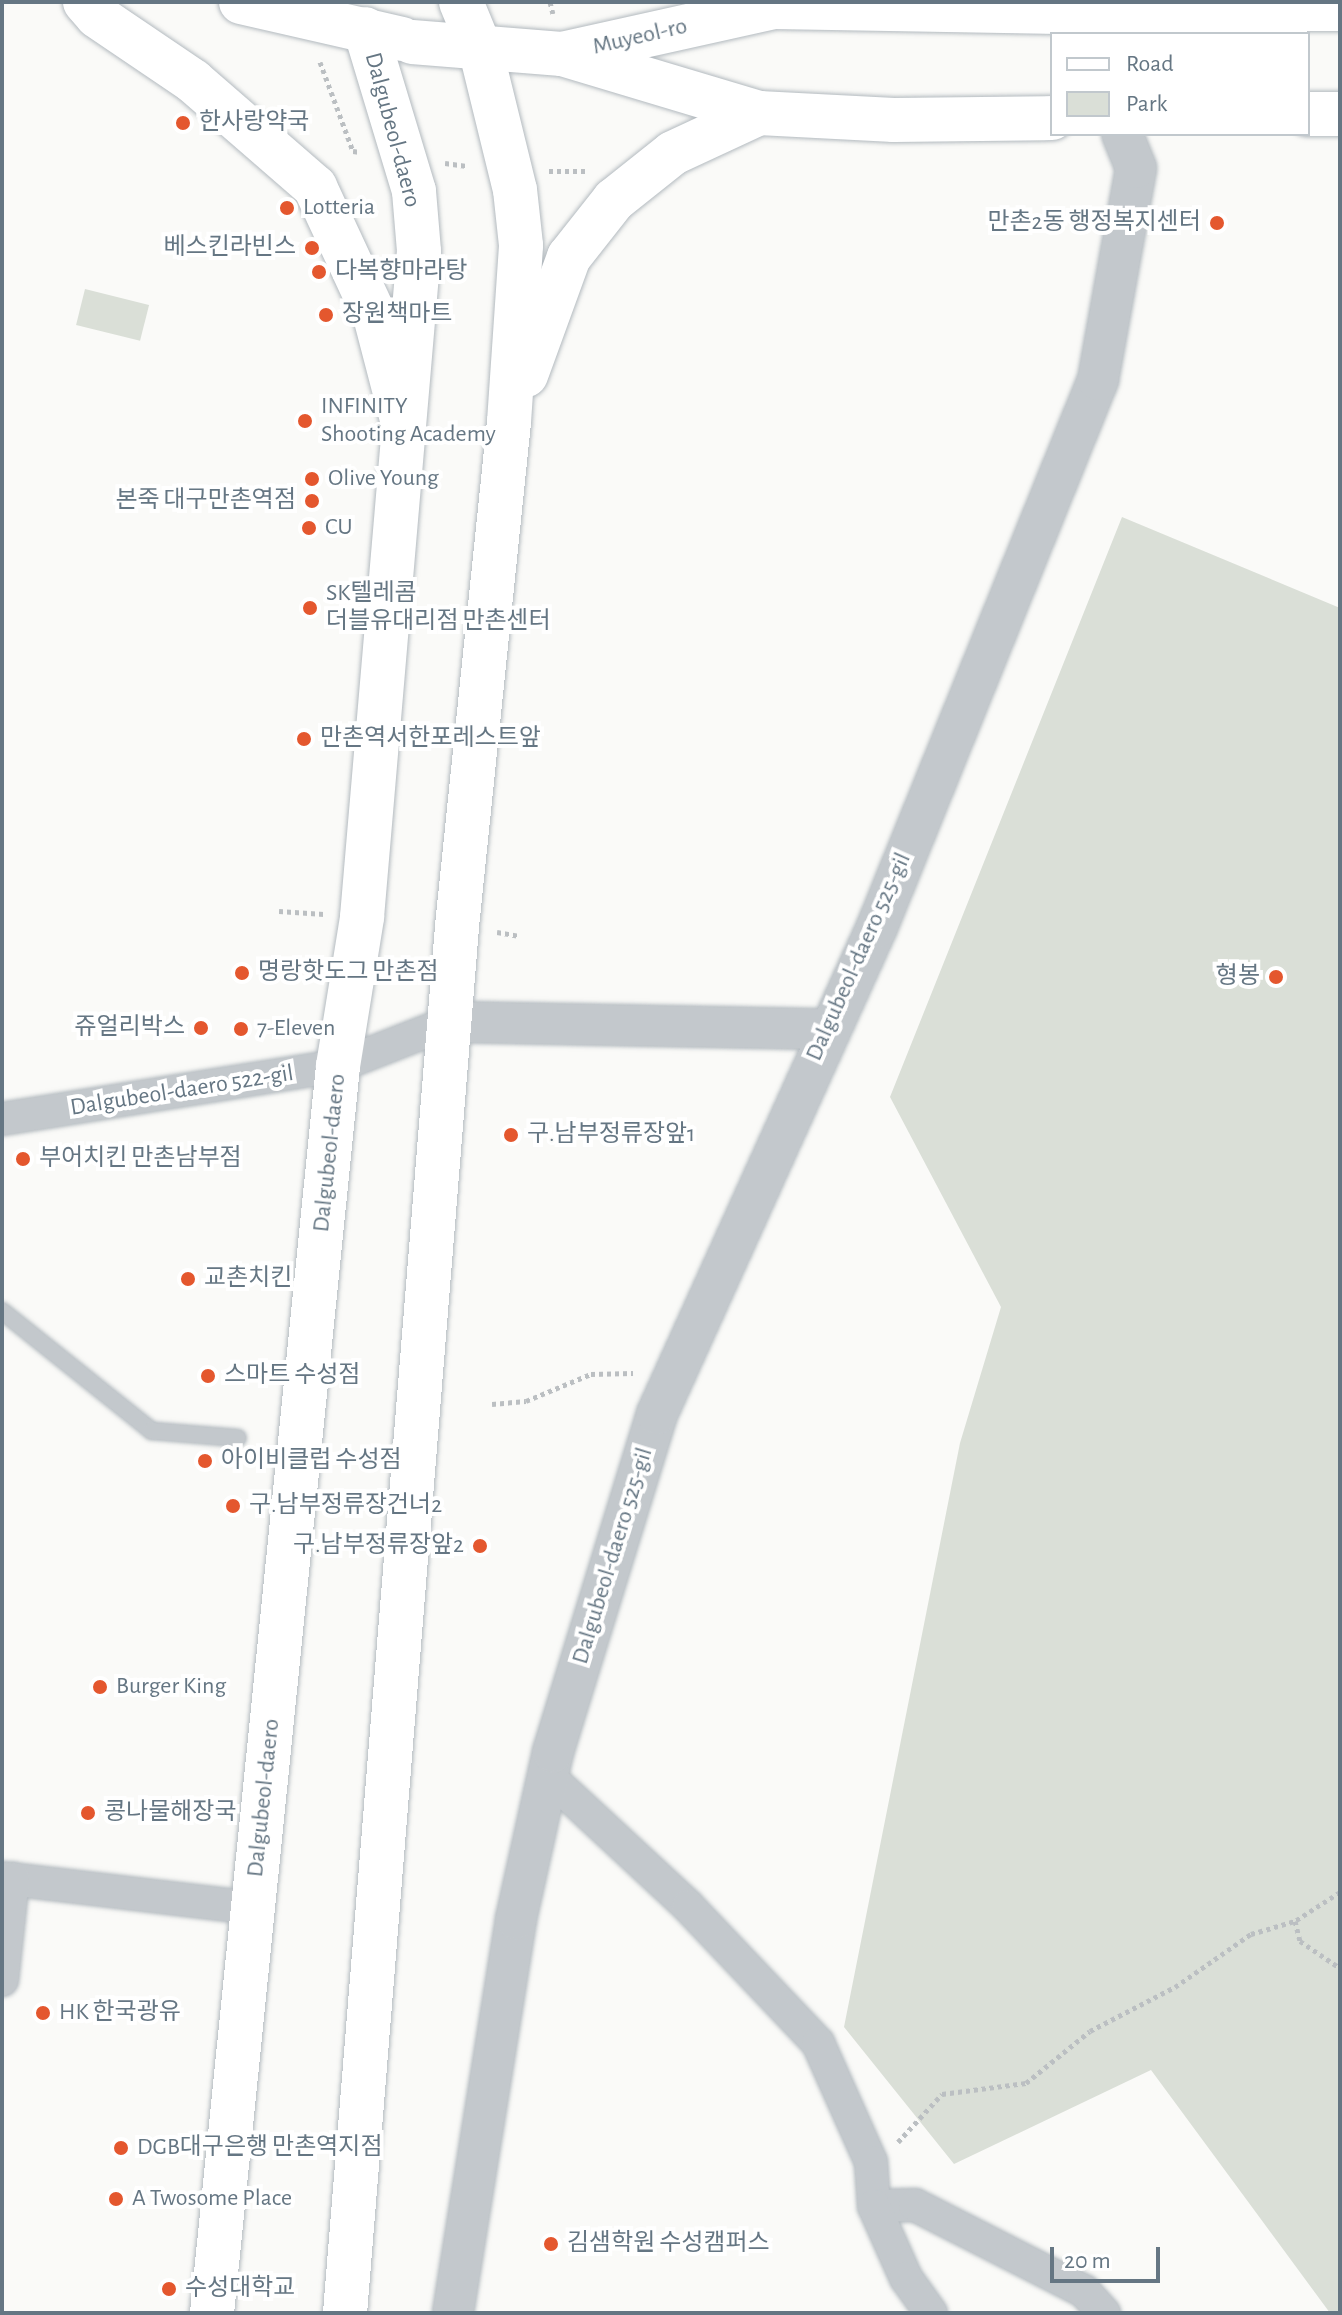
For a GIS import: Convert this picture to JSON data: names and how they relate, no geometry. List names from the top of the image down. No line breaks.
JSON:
{"streets":{"main road":["Muyeol-ro","Dalgubeol-daero"],"street":["Dalgubeol-daero 525-gil","Dalgubeol-daero 522-gil"]},"crossings":[["Muyeol-ro","Dalgubeol-daero"],["Dalgubeol-daero","Dalgubeol-daero 522-gil"]],"places":["한사랑약국","Lotteria","만촌2동 행정복지센터","베스킨라빈스","다복향마라탕","장원책마트","INFINITY Shooting Academy","Olive Young","본죽 대구만촌역점","CU","SK텔레콤 더블유대리점 만촌센터","만촌역서한포레스트앞","명랑핫도그 만촌점","형봉","쥬얼리박스","7-Eleven","구.남부정류장앞1","부어치킨 만촌남부점","교촌치킨","스마트 수성점","아이비클럽 수성점","구.남부정류장건너2","구.남부정류장앞2","Burger King","콩나물해장국","HK 한국광유","DGB대구은행 만촌역지점","A Twosome Place","김샘학원 수성캠퍼스","수성대학교"],"legend":["Road","Park"],"scale_bar":"20 m"}
